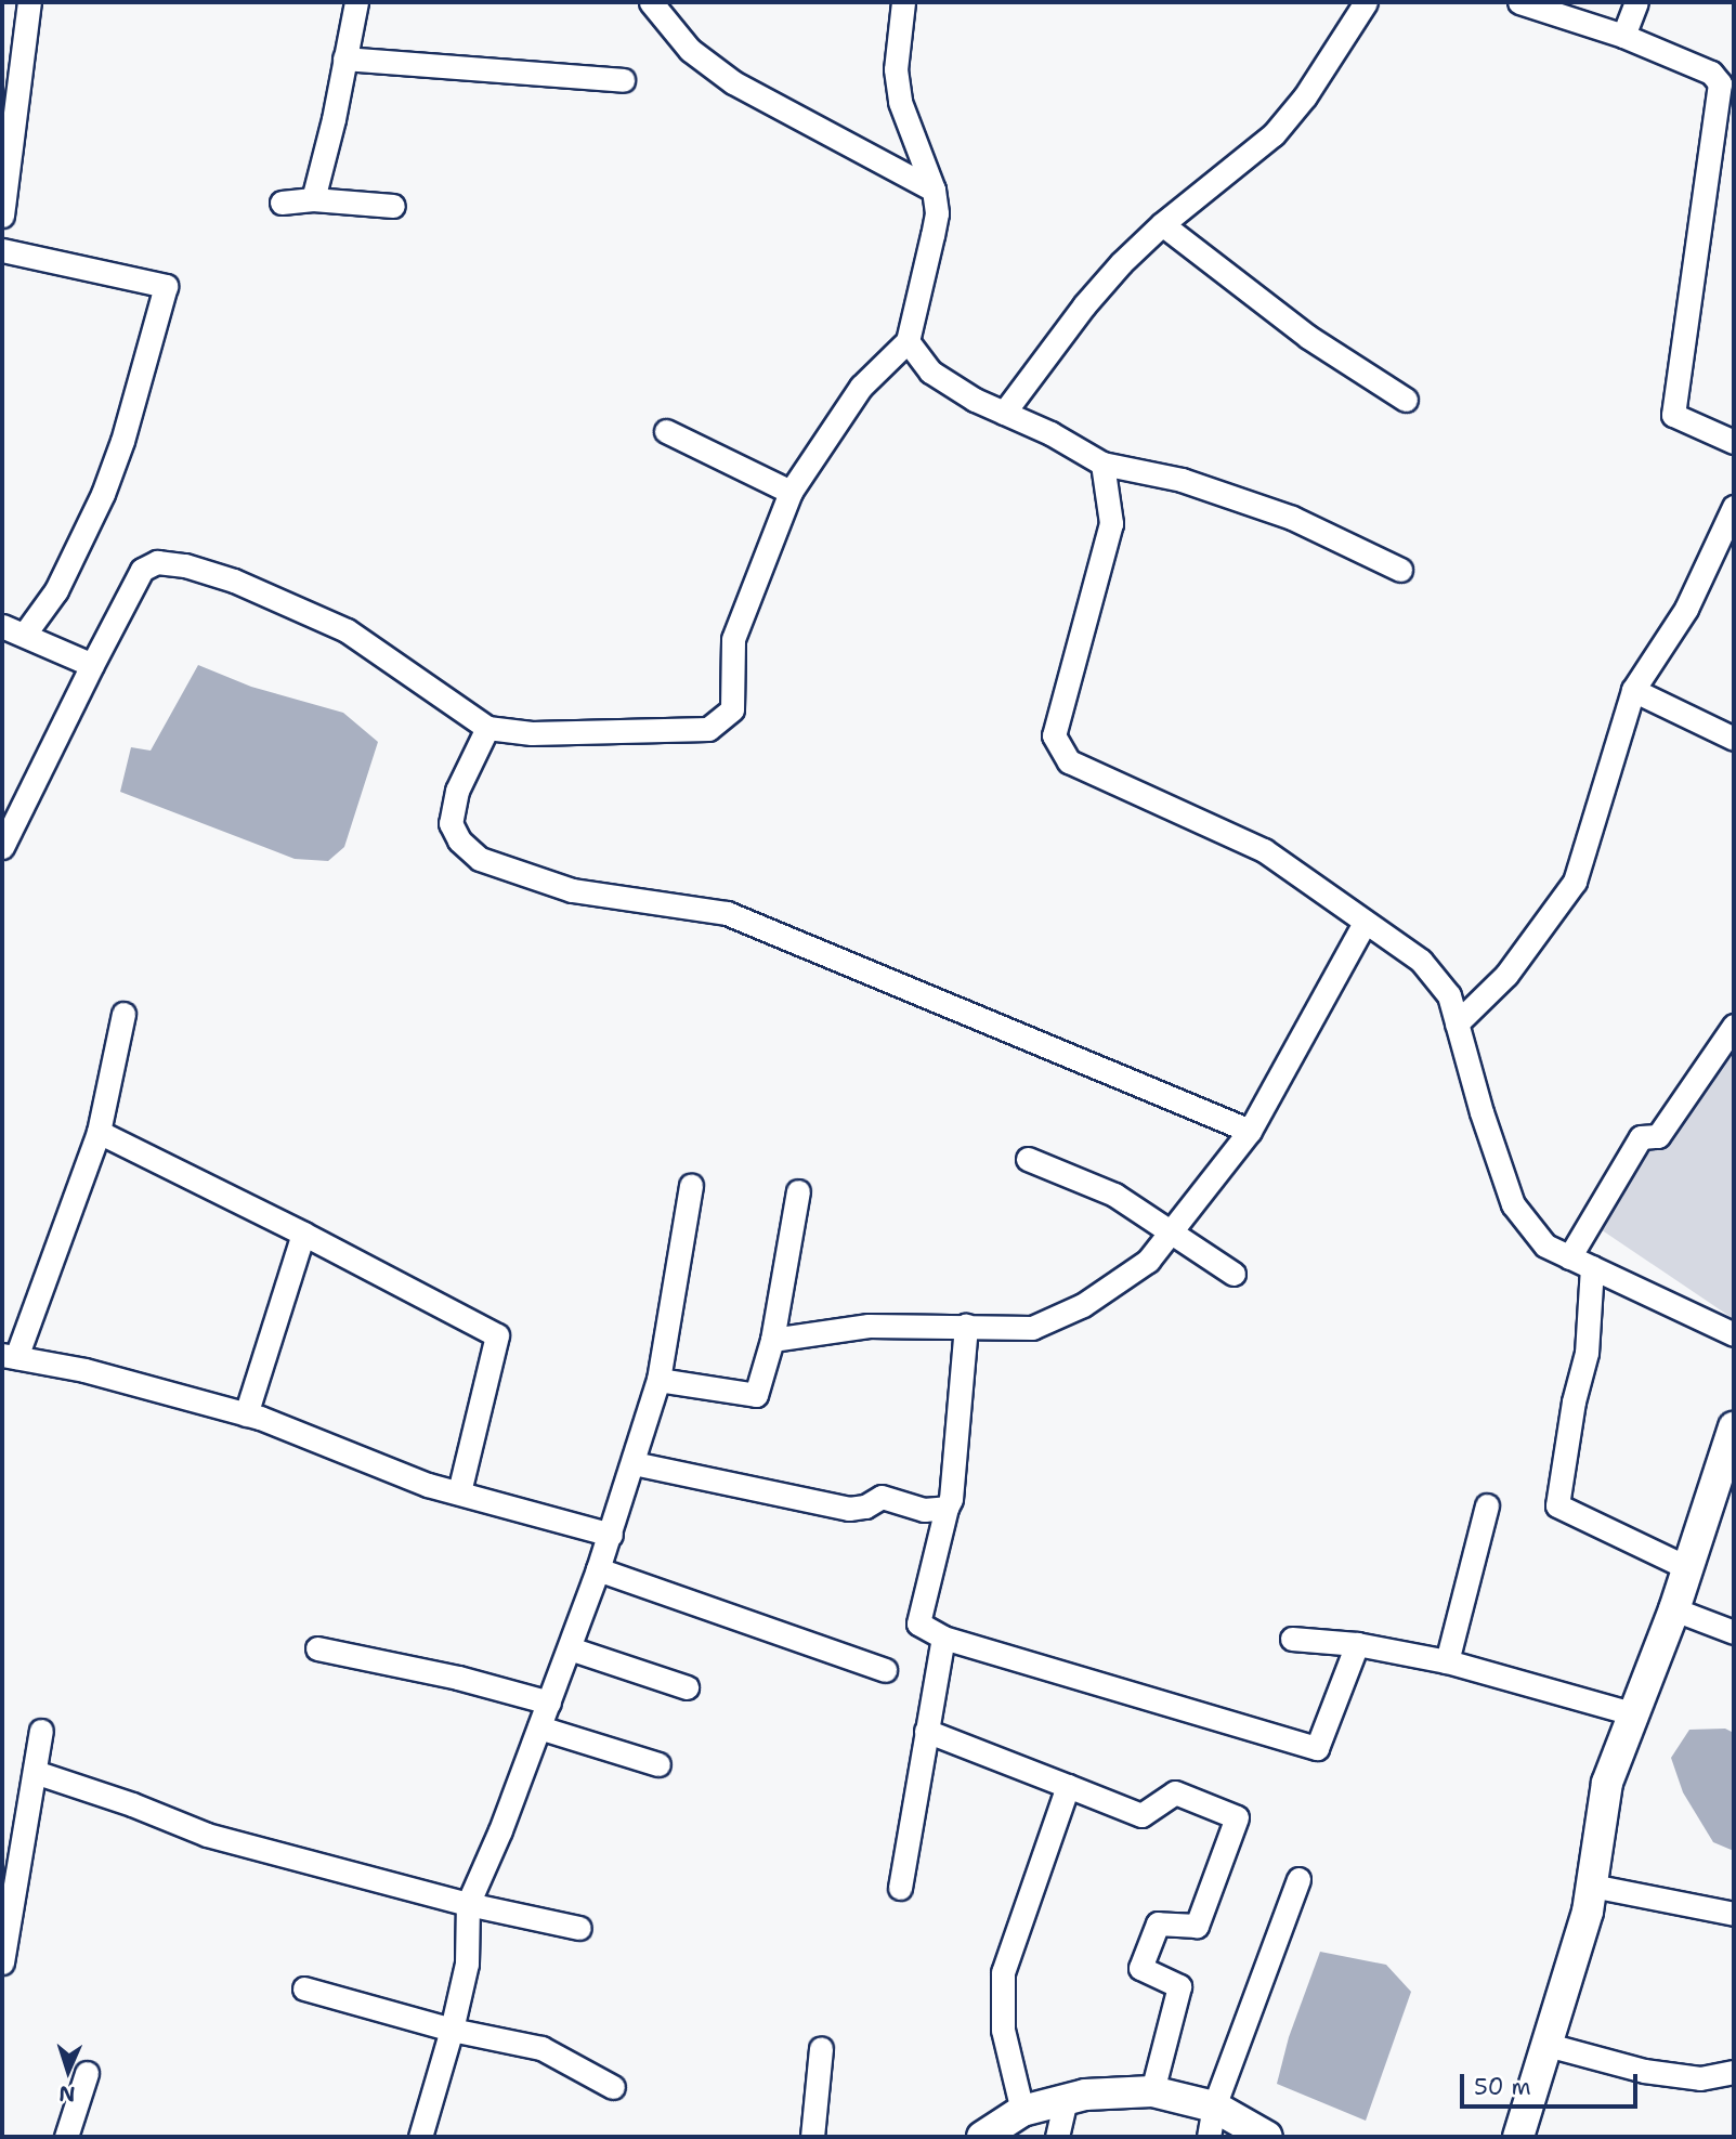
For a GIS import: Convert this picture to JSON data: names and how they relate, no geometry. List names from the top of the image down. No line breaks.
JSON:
{"scale_bar":"50 m","north":"bottom"}
